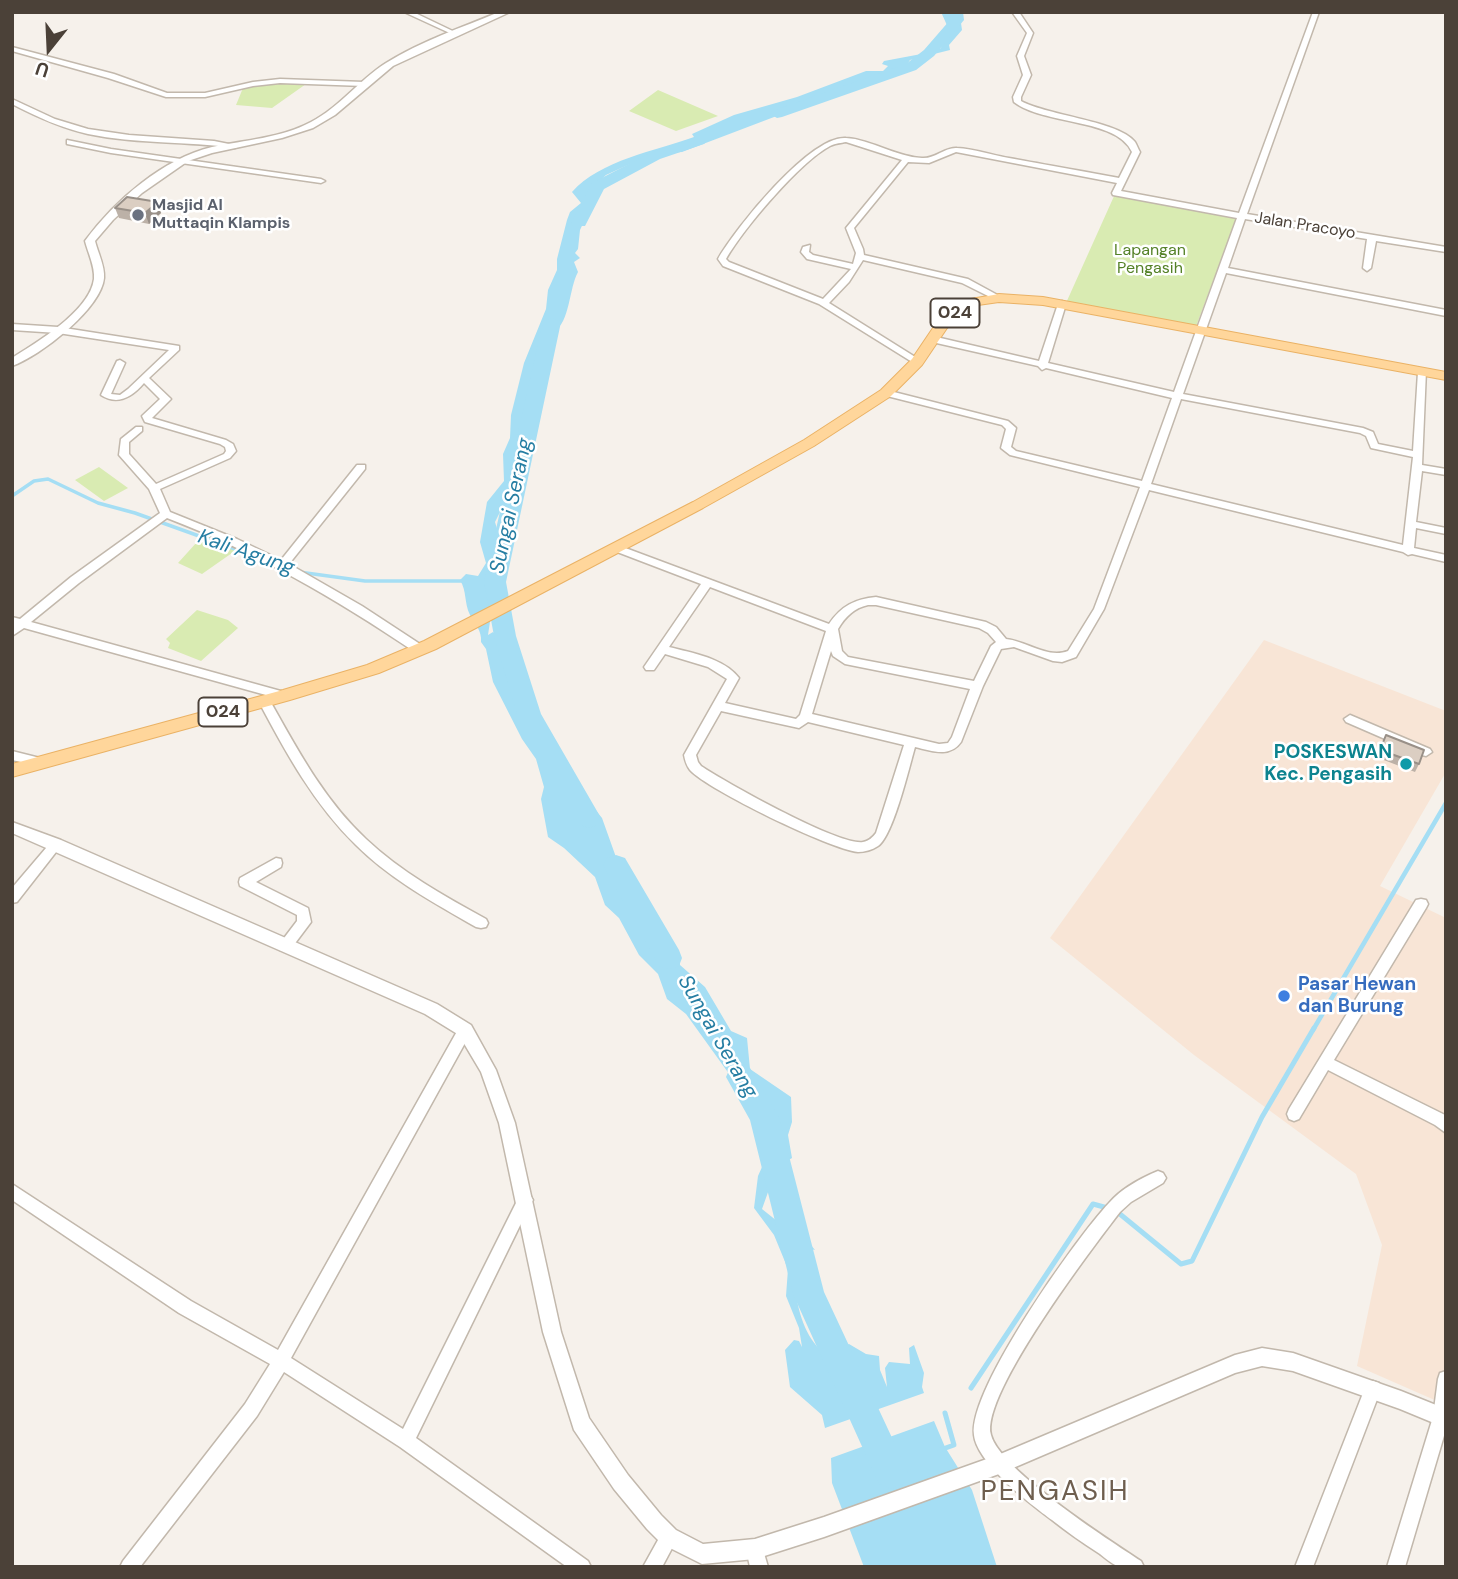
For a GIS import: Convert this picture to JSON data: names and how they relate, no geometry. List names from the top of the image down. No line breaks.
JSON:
{"streets":{"main road":["024"],"street":["Jalan Pracoyo"]},"crossings":[["Jalan Pracoyo","024"]],"districts":["PENGASIH"],"water":["Sungai Serang","Kali Agung"],"parks":["Lapangan Pengasih"],"places":["Masjid Al Muttaqin Klampis","POSKESWAN Kec. Pengasih","Pasar Hewan dan Burung"],"north":"bottom"}
